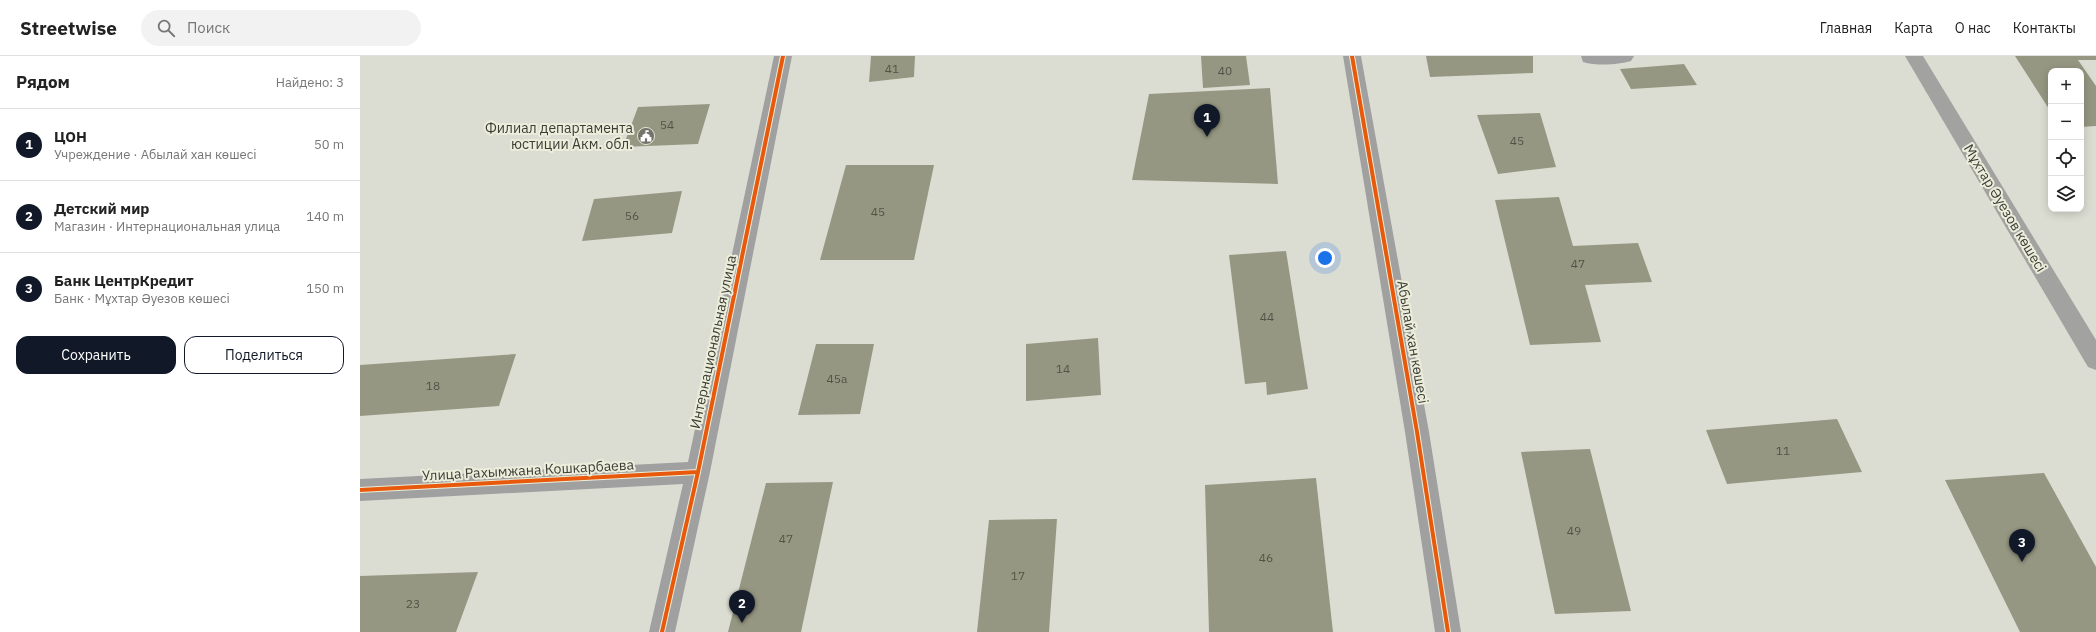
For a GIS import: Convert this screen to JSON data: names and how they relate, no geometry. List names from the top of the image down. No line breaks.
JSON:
{"streets":{"main road":["Мұхтар Әуезов көшесі"],"street":["Интернациональная улица","Абылай хан көшесі","Улица Рахымжана Кошкарбаева"]},"crossings":[["Интернациональная улица","Улица Рахымжана Кошкарбаева"]],"places":{"public building":["Филиал департамента юстиции Акм. обл."]},"house_numbers":["41","40","54","45","45","56","47","44","14","45а","18","11","49","47","46","17","23"],"page":{"header":"Streetwise","search":"Поиск","nav":["Главная","Карта","О нас","Контакты"],"heading":["Рядом","Найдено: 3"],"map_buttons":["+","−"],"pins":["1","3","2"],"list":[{"mark":"1","name":"ЦОН","note":"Учреждение · Абылай хан көшесі","value":"50 m"},{"mark":"2","name":"Детский мир","note":"Магазин · Интернациональная улица","value":"140 m"},{"mark":"3","name":"Банк ЦентрКредит","note":"Банк · Мұхтар Әуезов көшесі","value":"150 m"}],"buttons":["Сохранить","Поделиться"]}}
